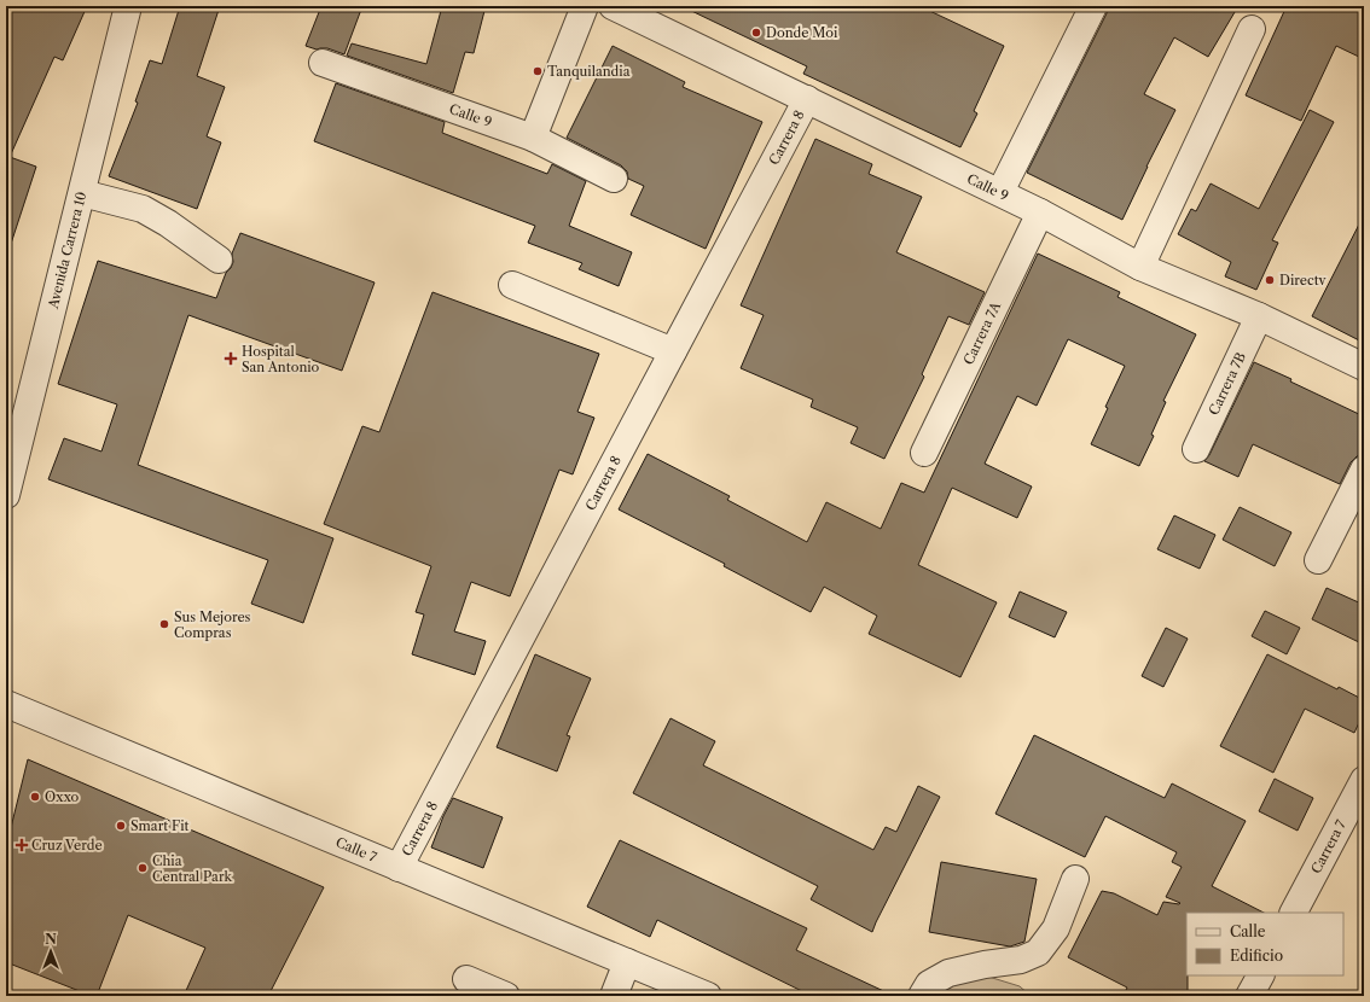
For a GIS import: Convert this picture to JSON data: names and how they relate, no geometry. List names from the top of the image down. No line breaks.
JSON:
{"streets":{"street":["Calle 9","Carrera 8","Avenida Carrera 10","Carrera 7A","Carrera 7B","Carrera 7","Calle 7"]},"crossings":[["Calle 9","Carrera 8"],["Calle 9","Carrera 7A"],["Calle 9","Carrera 7B"],["Carrera 8","Calle 7"]],"places":{"other":["Donde Moi","Tanquilandia","Directv","Sus Mejores Compras","Oxxo","Smart Fit","Chia Central Park"],"health":["Hospital San Antonio","Cruz Verde"]},"legend":["Calle","Edificio"],"north":"top"}
